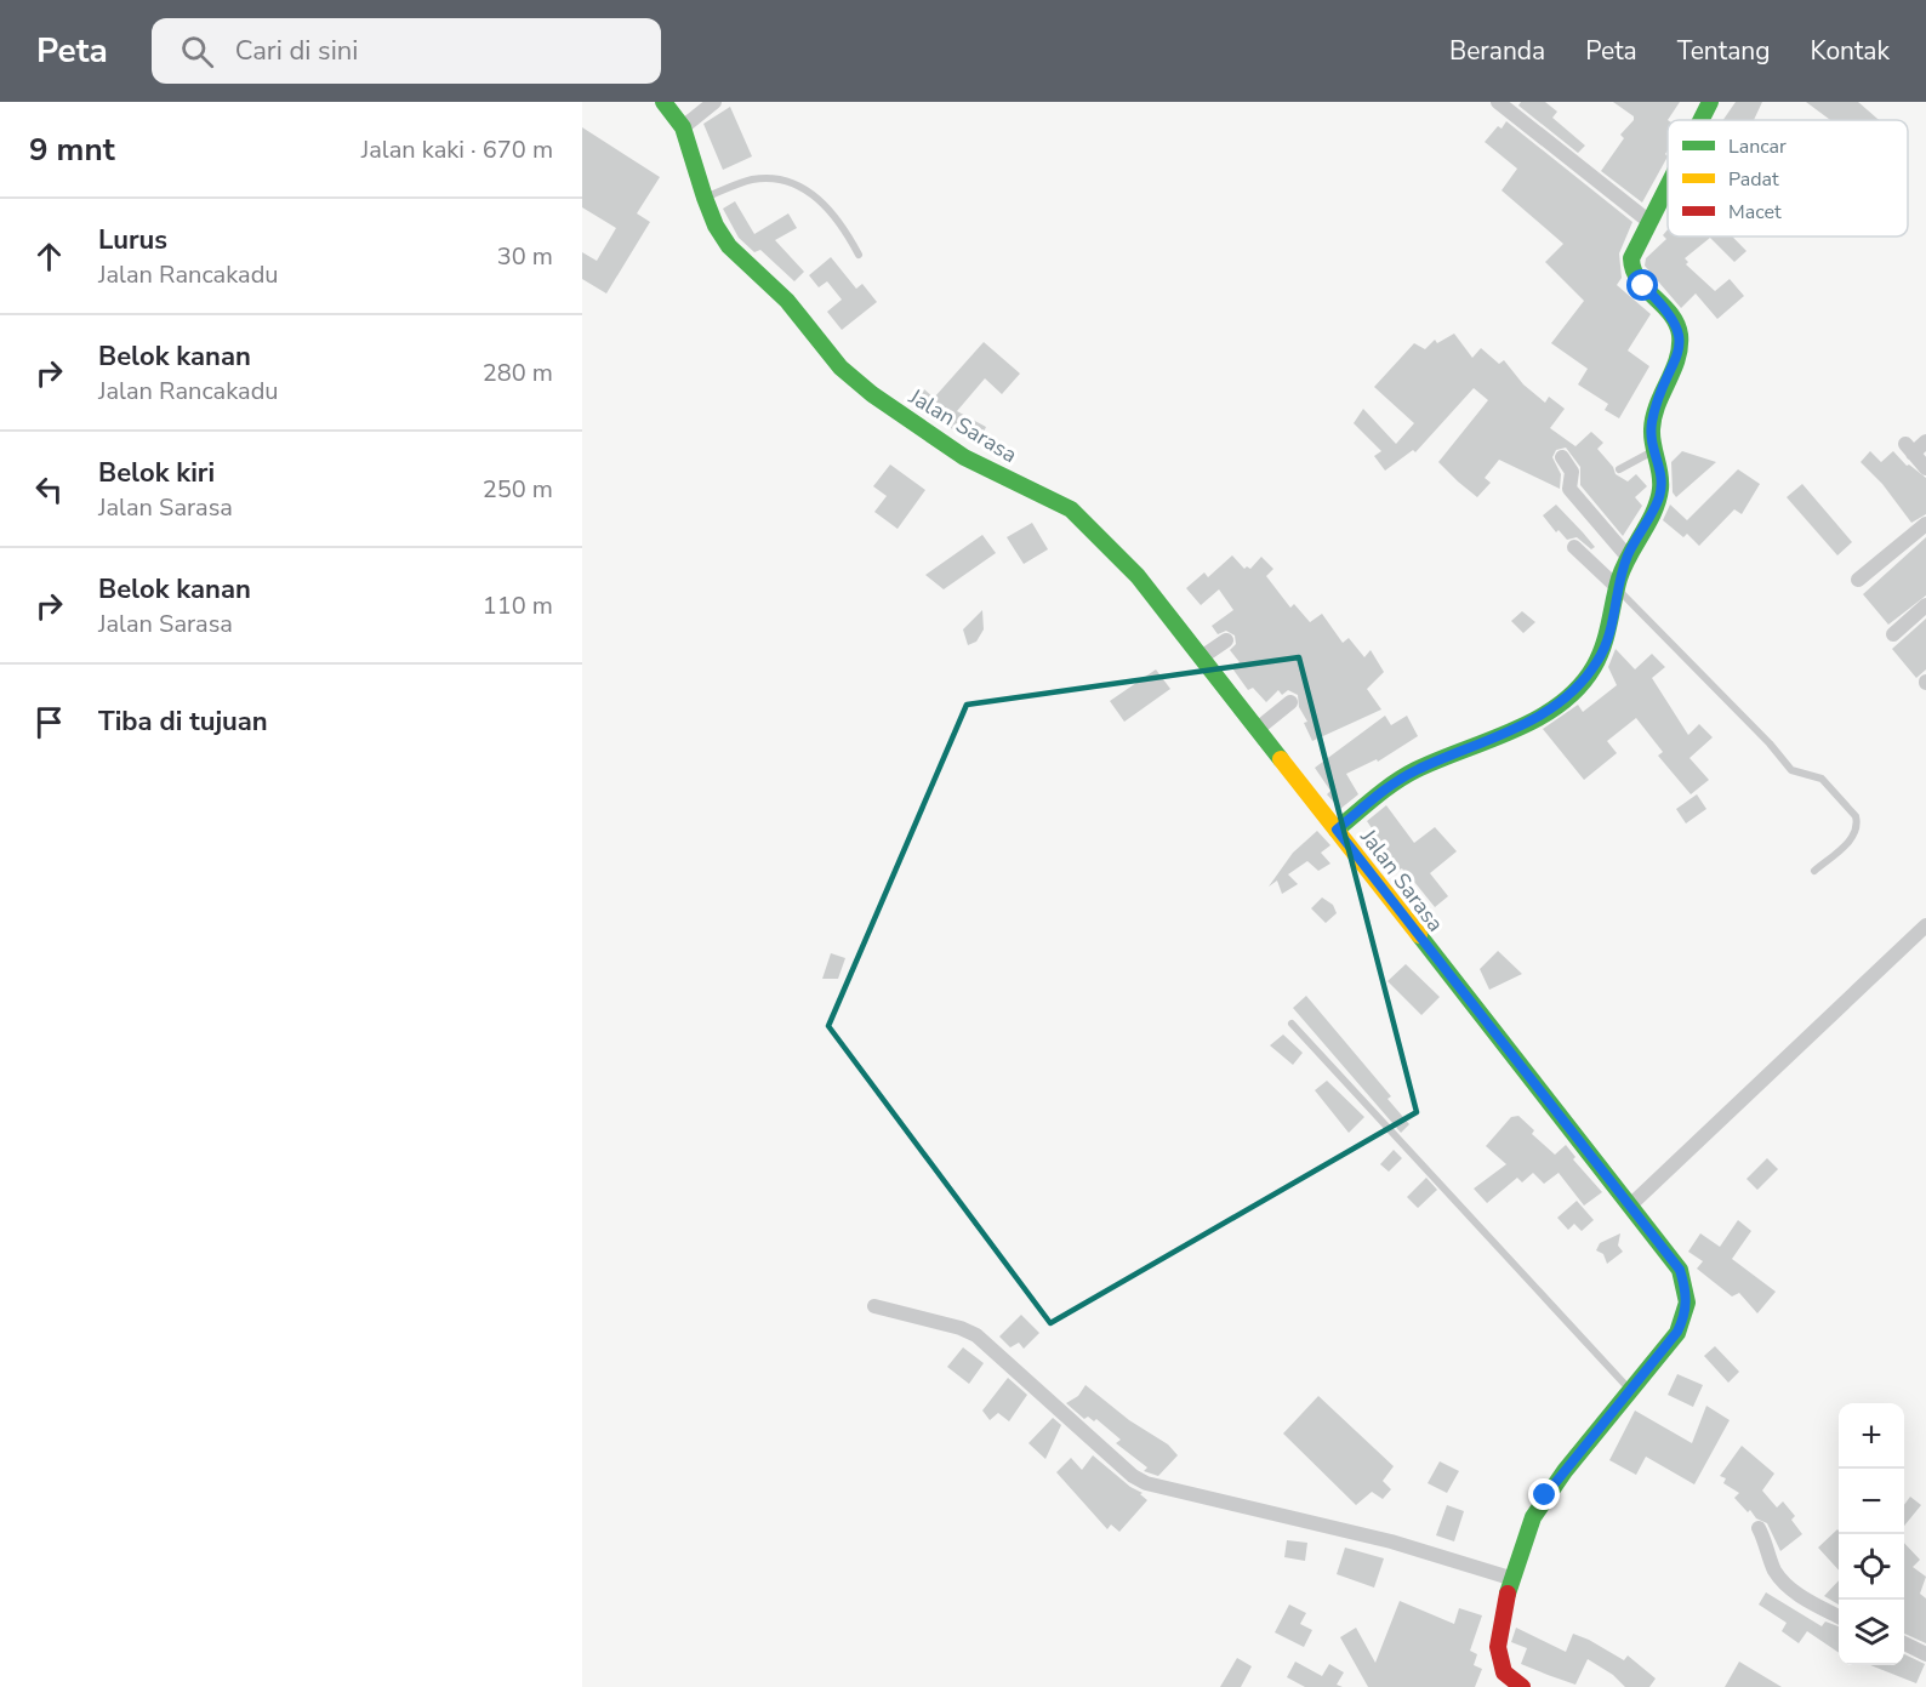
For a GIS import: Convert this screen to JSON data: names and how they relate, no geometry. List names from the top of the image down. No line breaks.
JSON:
{"streets":{"street":["Jalan Sarasa"]},"legend":["Lancar","Padat","Macet"],"page":{"header":"Peta","search":"Cari di sini","nav":["Beranda","Peta","Tentang","Kontak"],"heading":["9 mnt","Jalan kaki · 670 m"],"list":[["Lurus","Jalan Rancakadu","30 m"],["Belok kanan","Jalan Rancakadu","280 m"],["Belok kiri","Jalan Sarasa","250 m"],["Belok kanan","Jalan Sarasa","110 m"],"Tiba di tujuan"],"map_buttons":["+","−"]}}
